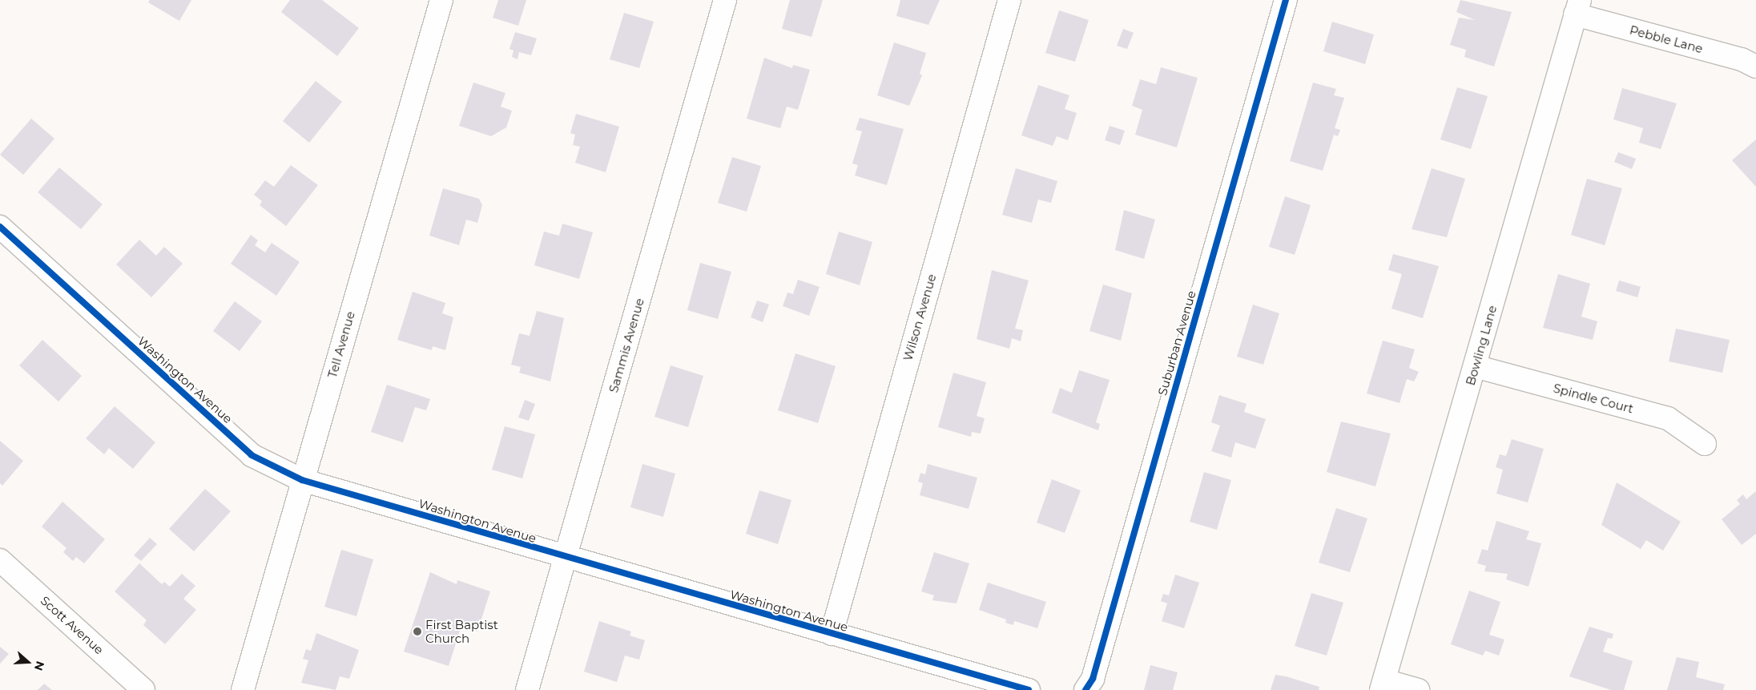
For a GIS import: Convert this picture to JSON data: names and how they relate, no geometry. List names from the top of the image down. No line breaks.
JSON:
{"streets":{"street":["Pebble Lane","Wilson Avenue","Suburban Avenue","Tell Avenue","Sammis Avenue","Bowling Lane","Washington Avenue","Spindle Court","Scott Avenue"]},"crossings":[["Pebble Lane","Bowling Lane"],["Wilson Avenue","Washington Avenue"],["Tell Avenue","Washington Avenue"],["Sammis Avenue","Washington Avenue"],["Bowling Lane","Spindle Court"]],"places":["First Baptist Church"],"north":"right"}
